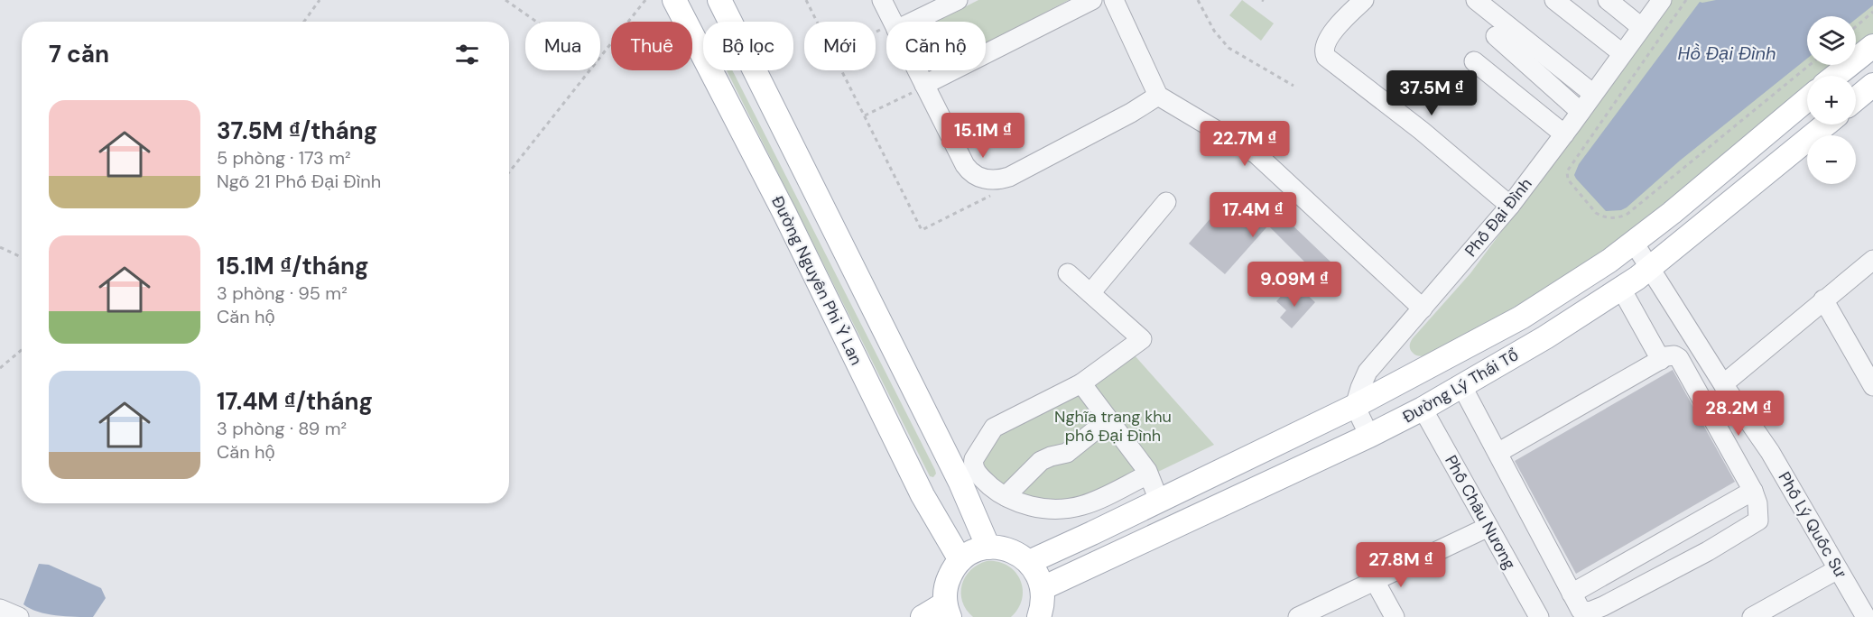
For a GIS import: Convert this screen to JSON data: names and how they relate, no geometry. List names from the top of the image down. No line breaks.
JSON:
{"streets":{"main road":["Đường Nguyên Phi Ỷ Lan","Đường Lý Thái Tổ"],"street":["Phố Đại Đình","Phố Châu Nương","Phố Lý Quốc Sư"]},"crossings":[["Phố Đại Đình","Đường Lý Thái Tổ"],["Đường Lý Thái Tổ","Phố Châu Nương"],["Đường Lý Thái Tổ","Phố Lý Quốc Sư"]],"water":["Hồ Đại Đình"],"parks":["Nghĩa trang khu phố Đại Đình"],"page":{"map_buttons":["+","−"],"chip":["Mua","Thuê","Bộ lọc","Mới","Căn hộ"],"heading":"7 căn","price":["37.5M ₫","15.1M ₫","22.7M ₫","17.4M ₫","9.09M ₫","28.2M ₫","27.8M ₫"],"list":[{"name":"37.5M ₫/tháng","note":"5 phòng · 173 m² · Ngõ 21 Phố Đại Đình"},{"name":"15.1M ₫/tháng","note":"3 phòng · 95 m² · Căn hộ"},{"name":"17.4M ₫/tháng","note":"3 phòng · 89 m² · Căn hộ"}]}}
